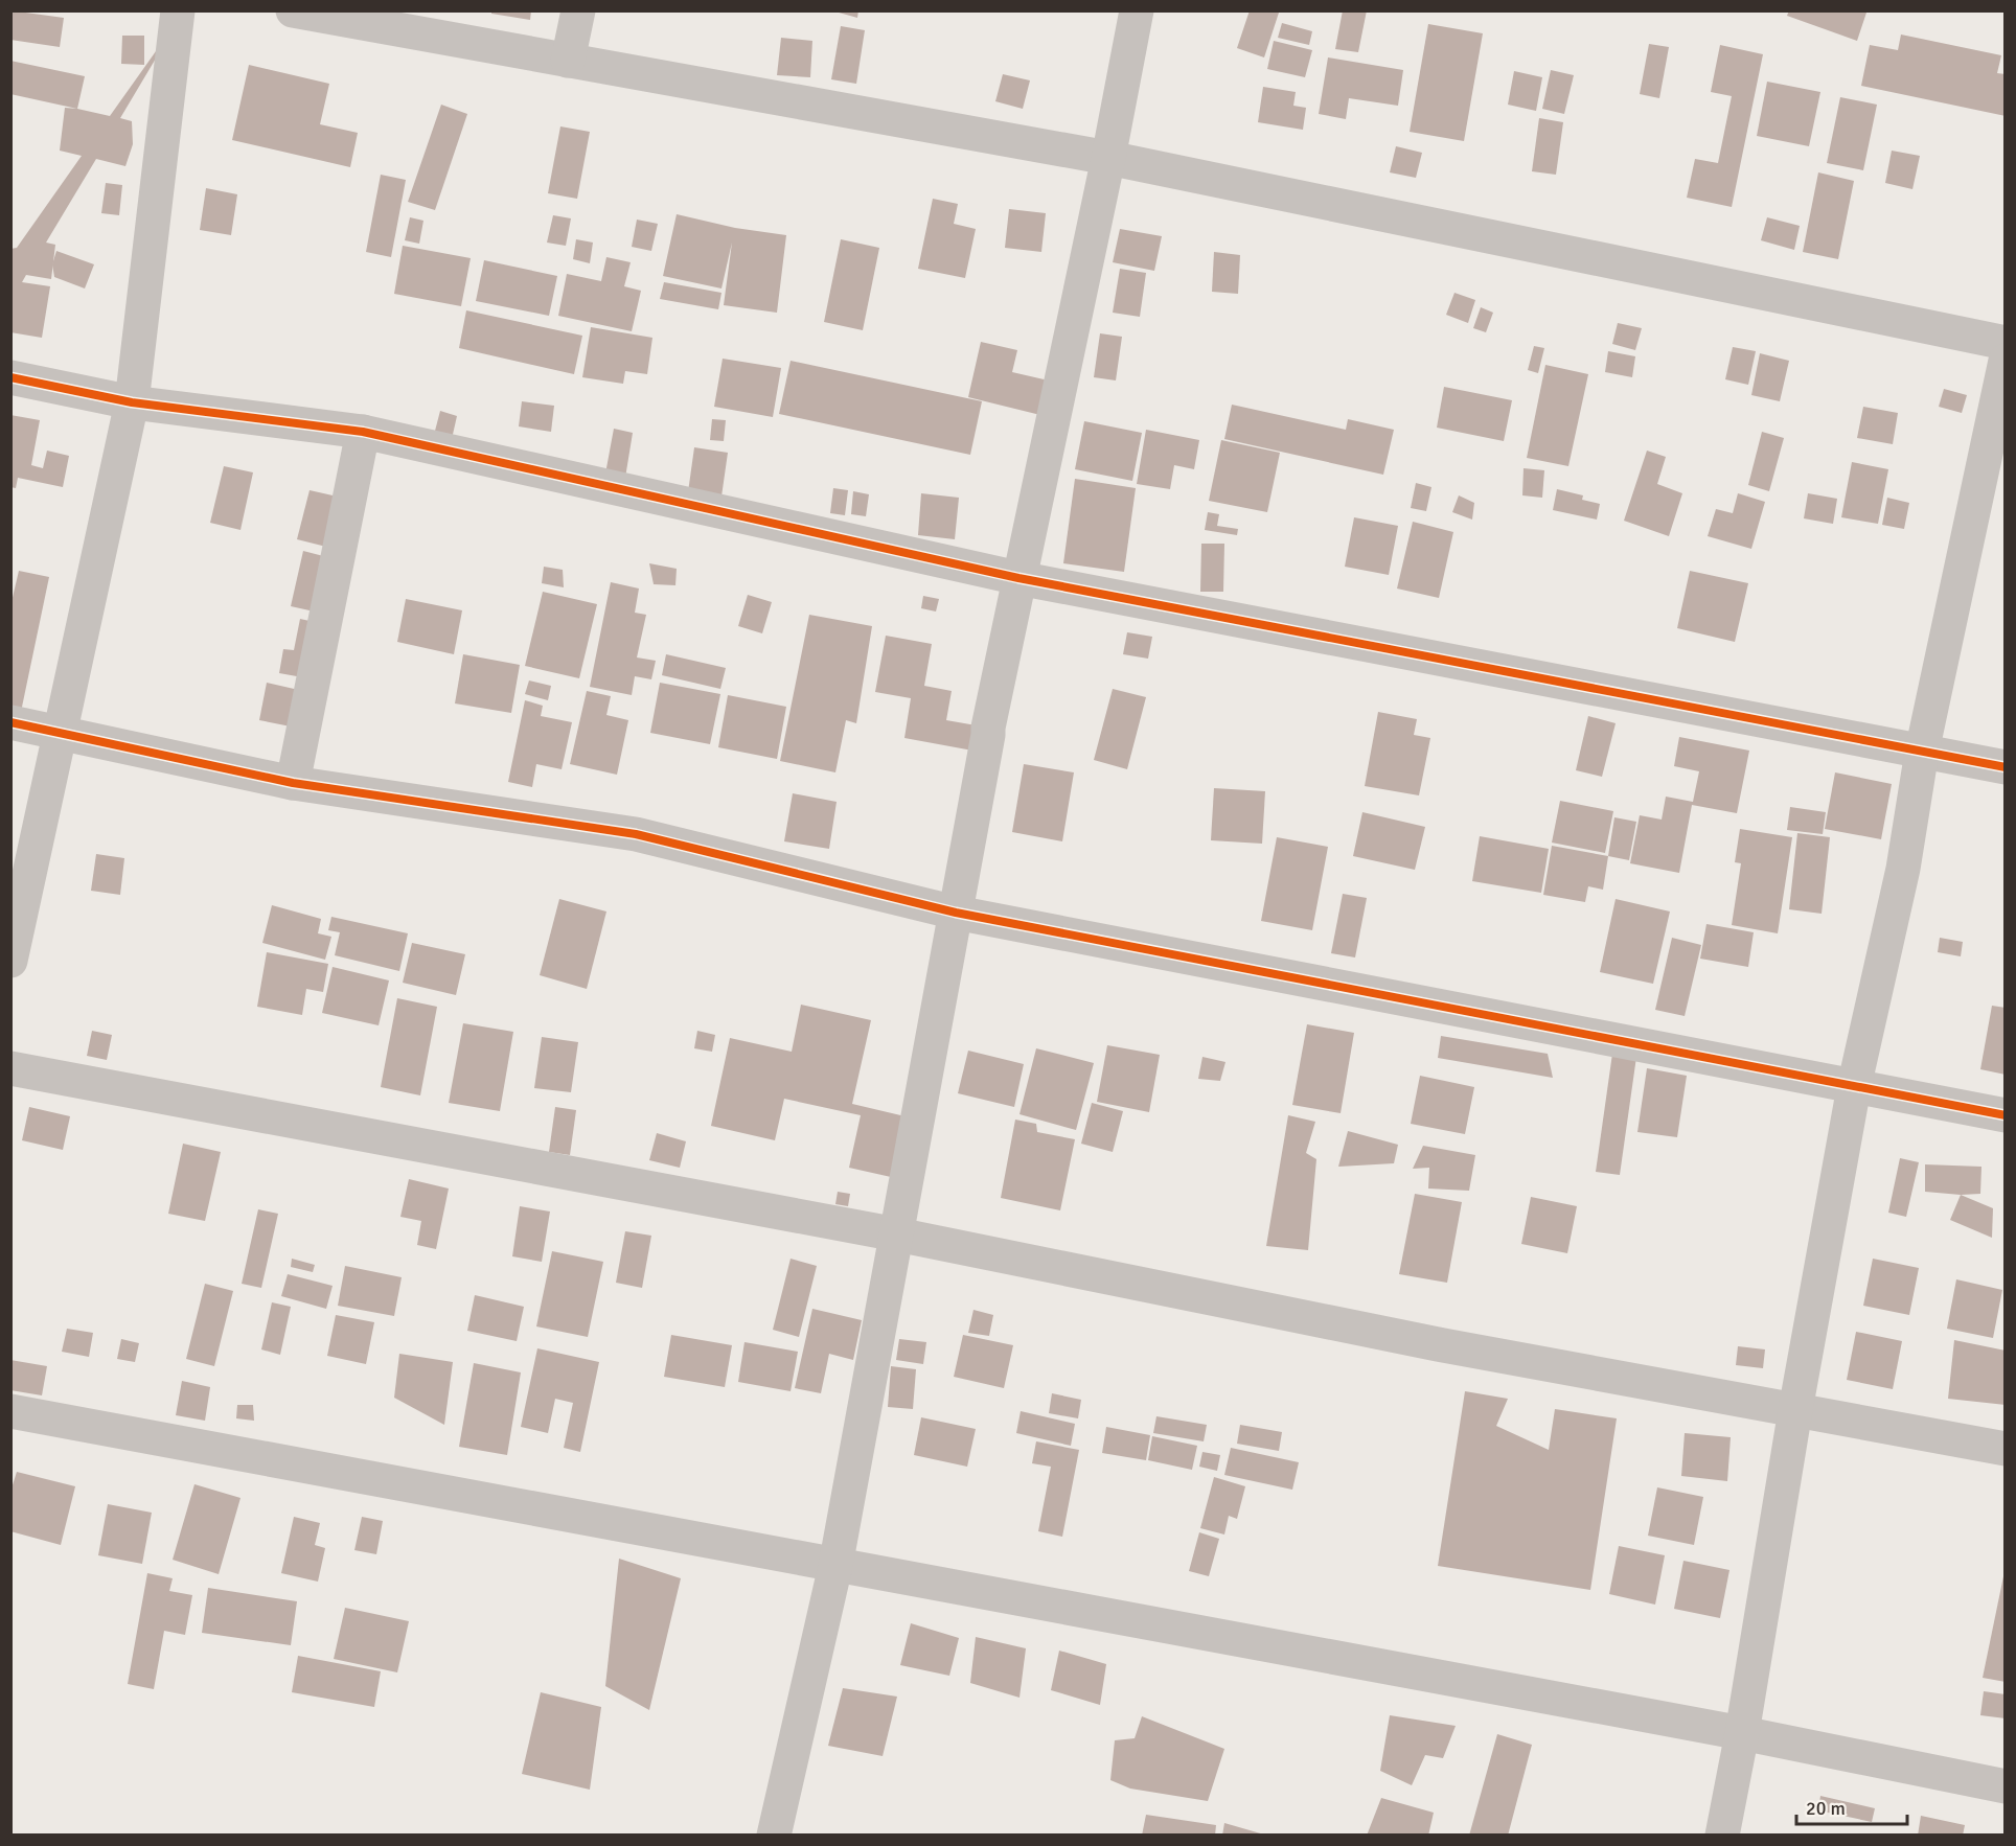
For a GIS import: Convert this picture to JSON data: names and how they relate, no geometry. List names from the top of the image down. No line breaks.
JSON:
{"scale_bar":"20 m"}
